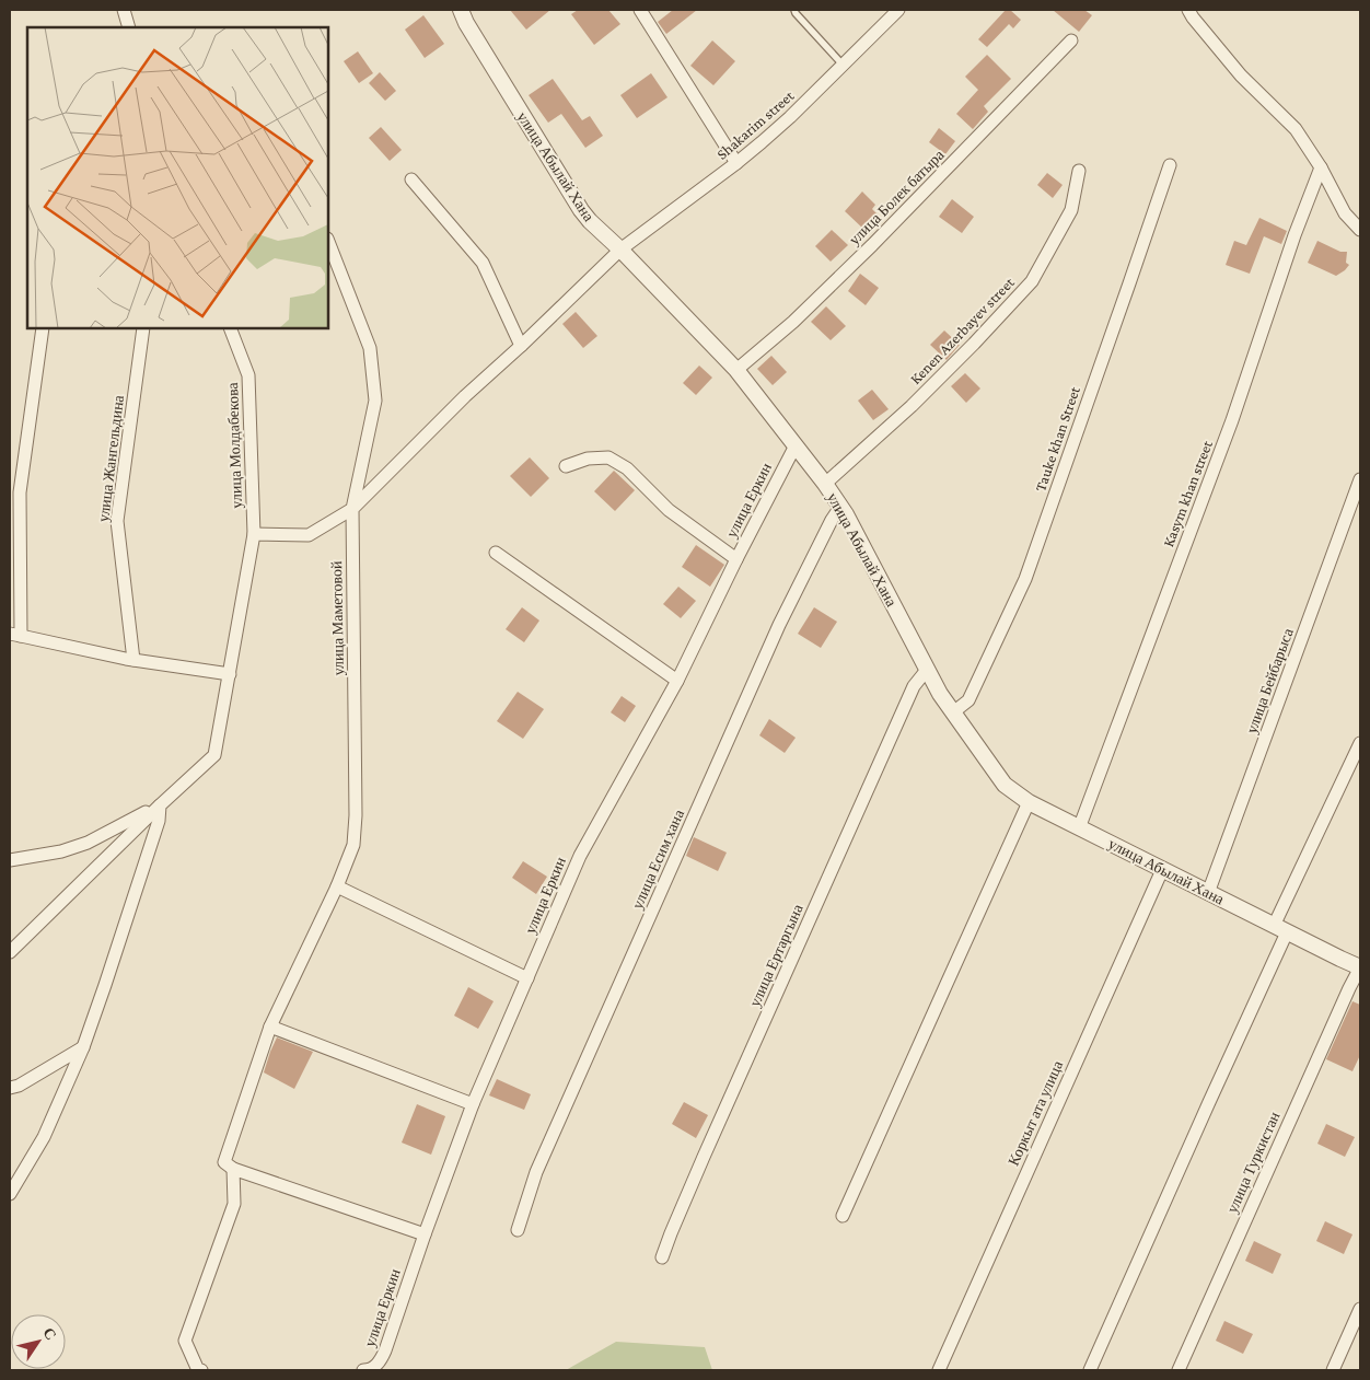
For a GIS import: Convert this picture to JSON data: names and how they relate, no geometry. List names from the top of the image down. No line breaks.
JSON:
{"streets":{"street":["Shakarim street","улица Абылай Хана","улица Болек батыра","Kenen Azerbayev street","Tauke khan Street","улица Молдабекова","улица Жангельдина","Kasym khan street","улица Еркин","улица Маметовой","улица Бейбарыса","улица Есим хана","улица Ертаргына","Коркыт ата улица","улица Туркистан"]},"crossings":[["Shakarim street","улица Абылай Хана"],["улица Абылай Хана","улица Болек батыра"],["улица Абылай Хана","Kenen Azerbayev street"],["улица Абылай Хана","Tauke khan Street"],["улица Абылай Хана","Kasym khan street"],["улица Абылай Хана","улица Еркин"],["улица Абылай Хана","улица Бейбарыса"],["улица Абылай Хана","улица Есим хана"],["улица Абылай Хана","улица Ертаргына"],["улица Абылай Хана","Коркыт ата улица"],["улица Абылай Хана","улица Туркистан"]],"north":"top right"}
